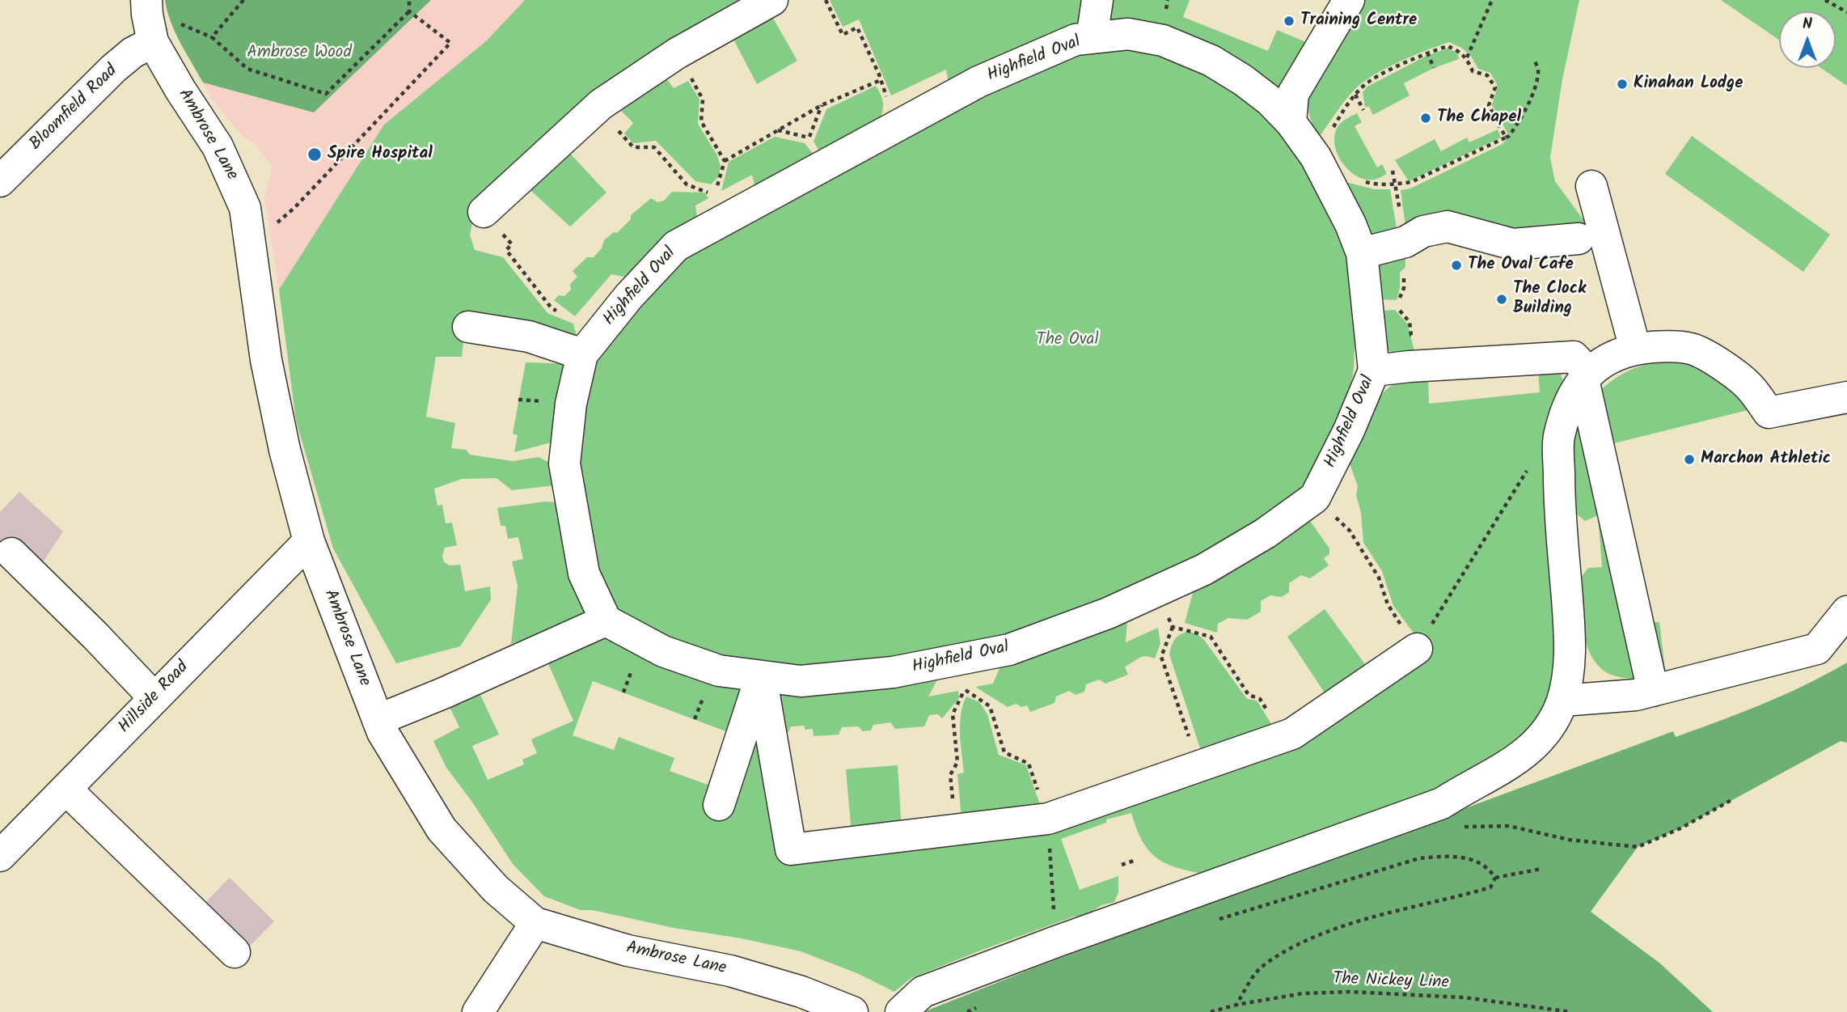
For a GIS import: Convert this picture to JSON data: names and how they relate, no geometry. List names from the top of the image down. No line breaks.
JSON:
{"streets":{"street":["Highfield Oval","Bloomfield Road","Ambrose Lane","Hillside Road"],"path":["The Nickey Line"]},"crossings":[["Bloomfield Road","Ambrose Lane"],["Ambrose Lane","Hillside Road"]],"parks":["Ambrose Wood","The Oval"],"places":["Training Centre","Kinahan Lodge","The Chapel","Spire Hospital","The Oval Cafe","The Clock Building","Marchon Athletic"],"north":"top"}
